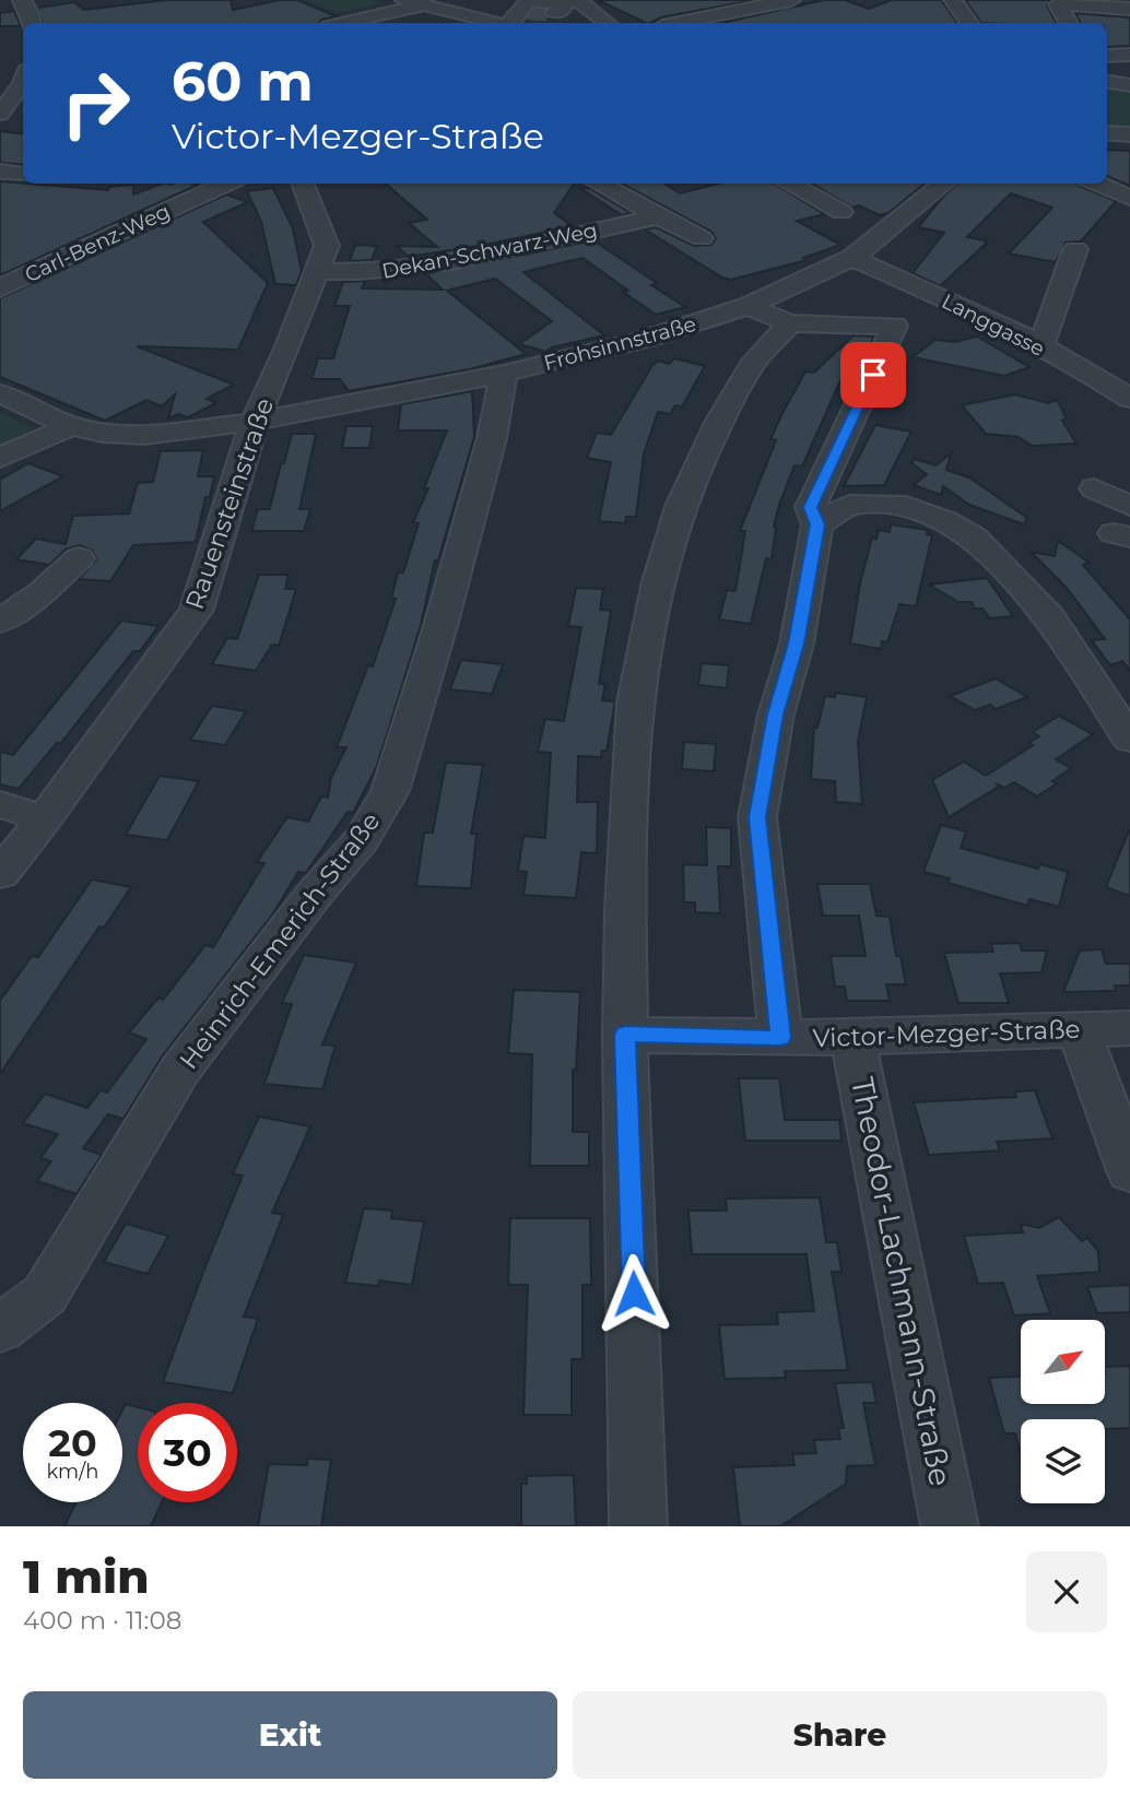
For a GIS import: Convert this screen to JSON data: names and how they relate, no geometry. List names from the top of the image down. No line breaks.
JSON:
{"streets":{"street":["Carl-Benz-Weg","Dekan-Schwarz-Weg","Langgasse","Frohsinnstraße","Rauensteinstraße","Heinrich-Emerich-Straße","Victor-Mezger-Straße","Theodor-Lachmann-Straße"]},"crossings":[["Dekan-Schwarz-Weg","Rauensteinstraße"],["Langgasse","Frohsinnstraße"],["Frohsinnstraße","Rauensteinstraße"],["Frohsinnstraße","Heinrich-Emerich-Straße"],["Victor-Mezger-Straße","Theodor-Lachmann-Straße"]],"north":"top right","page":{"turn":["60 m","Victor-Mezger-Straße"],"speed":"20 km/h","limit":"30","heading":["1 min","400 m · 11:08"],"buttons":["Exit","Share"]}}
